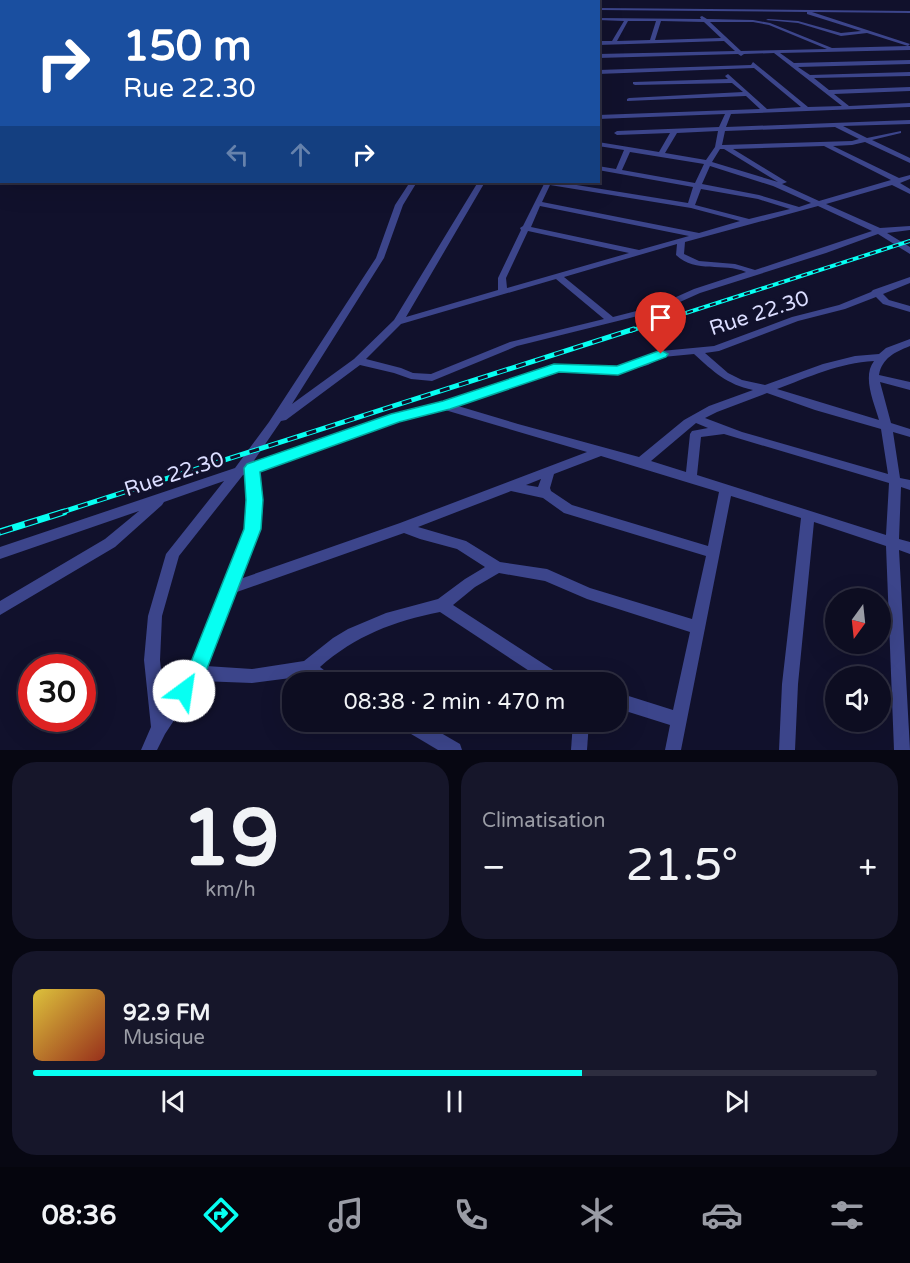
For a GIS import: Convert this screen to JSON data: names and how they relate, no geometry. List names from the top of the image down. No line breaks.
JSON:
{"streets":{"street":["Rue 22.30"]},"north":"bottom","page":{"turn":["150 m","Rue 22.30"],"limit":"30","trip":"08:38 · 2 min · 470 m","tile":[["19","km/h"],"Climatisation"],"heat":["−","21.5°","+"],"song":["92.9 FM","Musique"],"tabs":"08:36"}}
